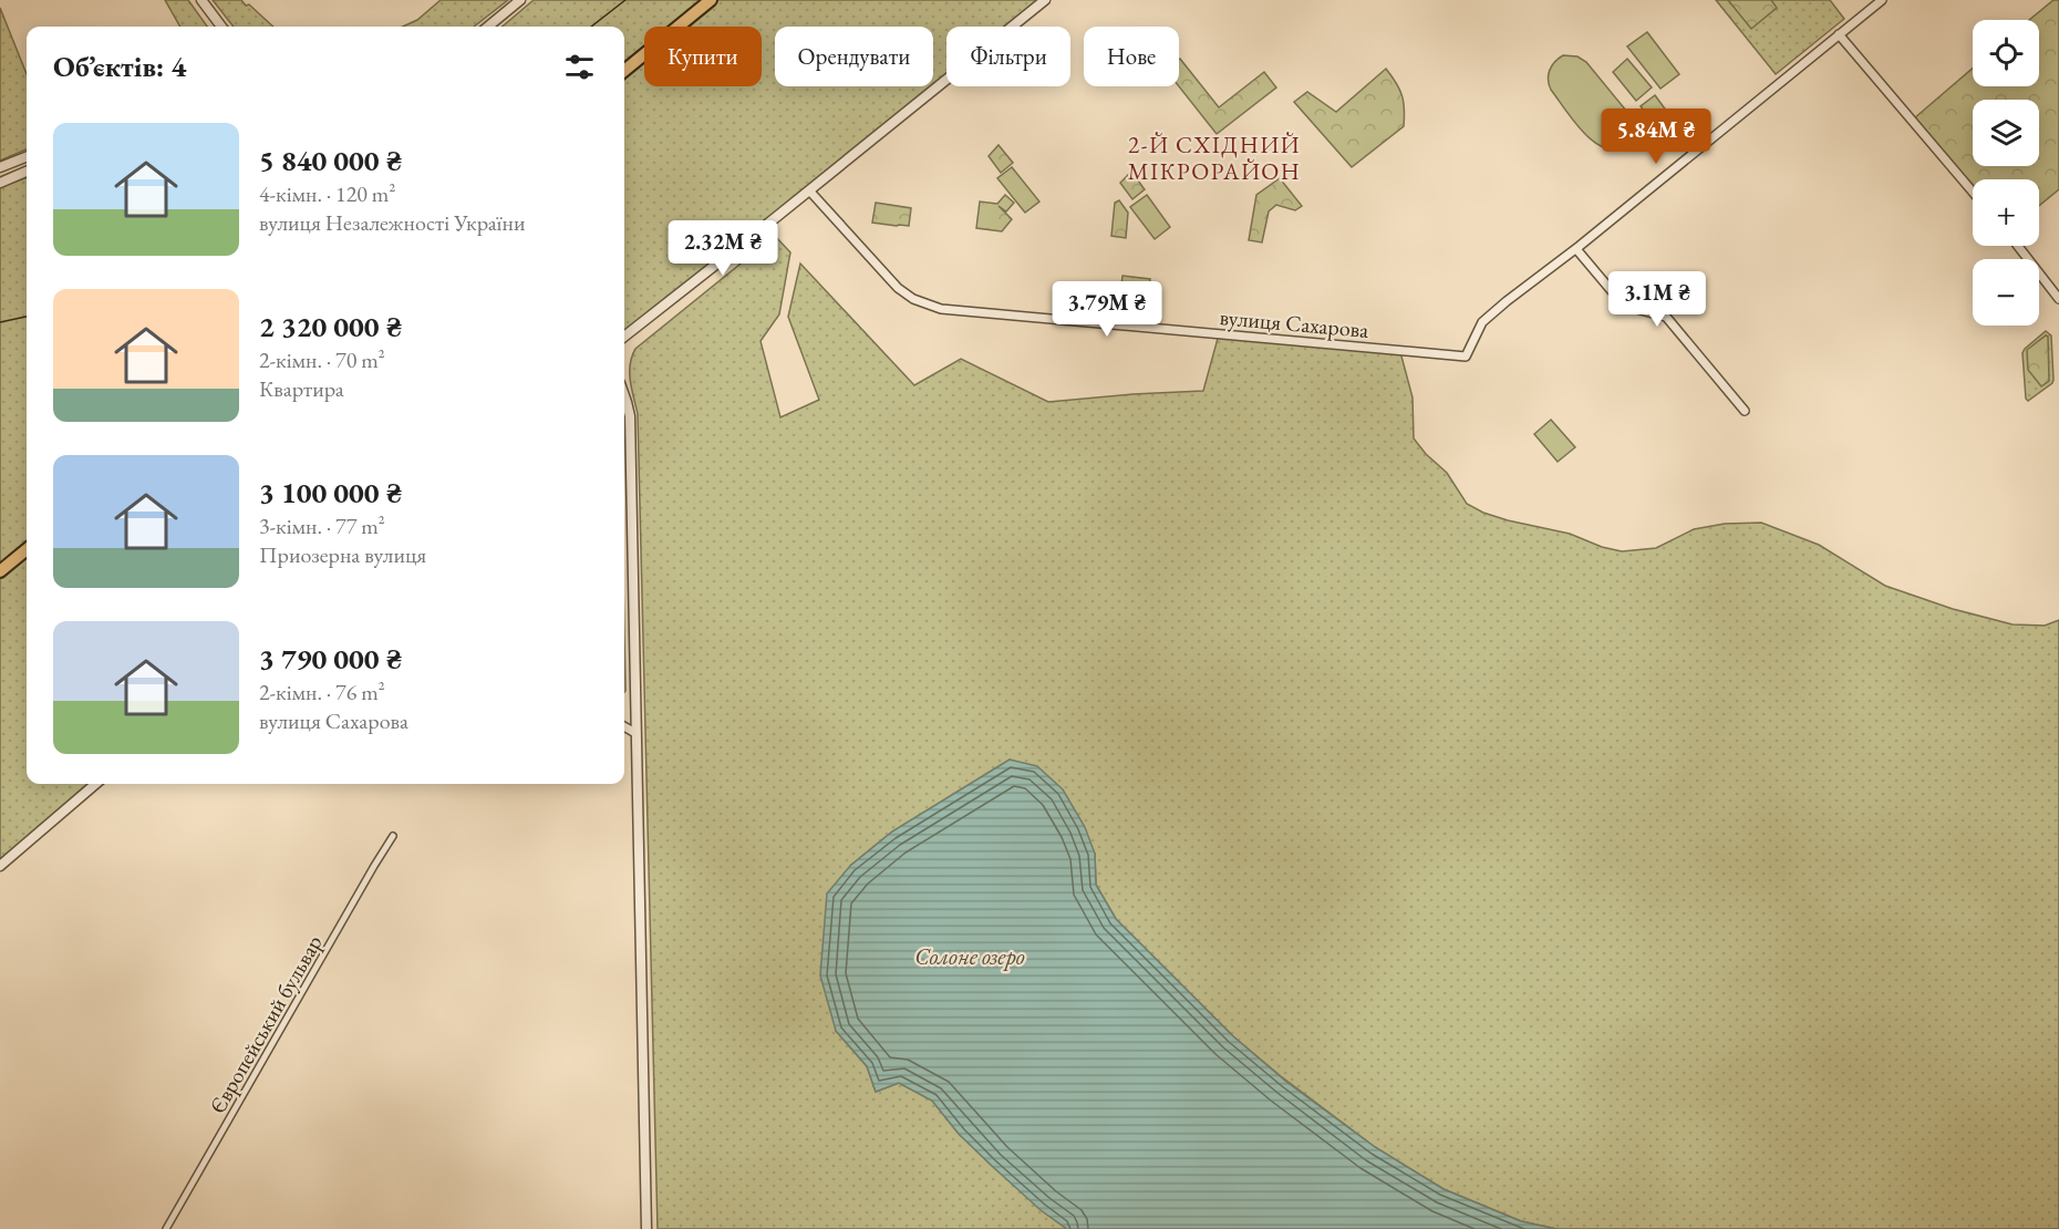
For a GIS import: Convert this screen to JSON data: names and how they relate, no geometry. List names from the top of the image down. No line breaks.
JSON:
{"streets":{"street":["вулиця Сахарова","Європейський бульвар"]},"districts":["2-Й СХІДНИЙ МІКРОРАЙОН"],"water":["Солоне озеро"],"page":{"map_buttons":["+","−"],"chip":["Купити","Орендувати","Фільтри","Нове"],"heading":"Об’єктів: 4","list":[{"name":"5 840 000 ₴","note":"4-кімн. · 120 m² · вулиця Незалежності України"},{"name":"2 320 000 ₴","note":"2-кімн. · 70 m² · Квартира"},{"name":"3 100 000 ₴","note":"3-кімн. · 77 m² · Приозерна вулиця"},{"name":"3 790 000 ₴","note":"2-кімн. · 76 m² · вулиця Сахарова"}],"price":["5.84M ₴","2.32M ₴","3.1M ₴","3.79M ₴"]}}
